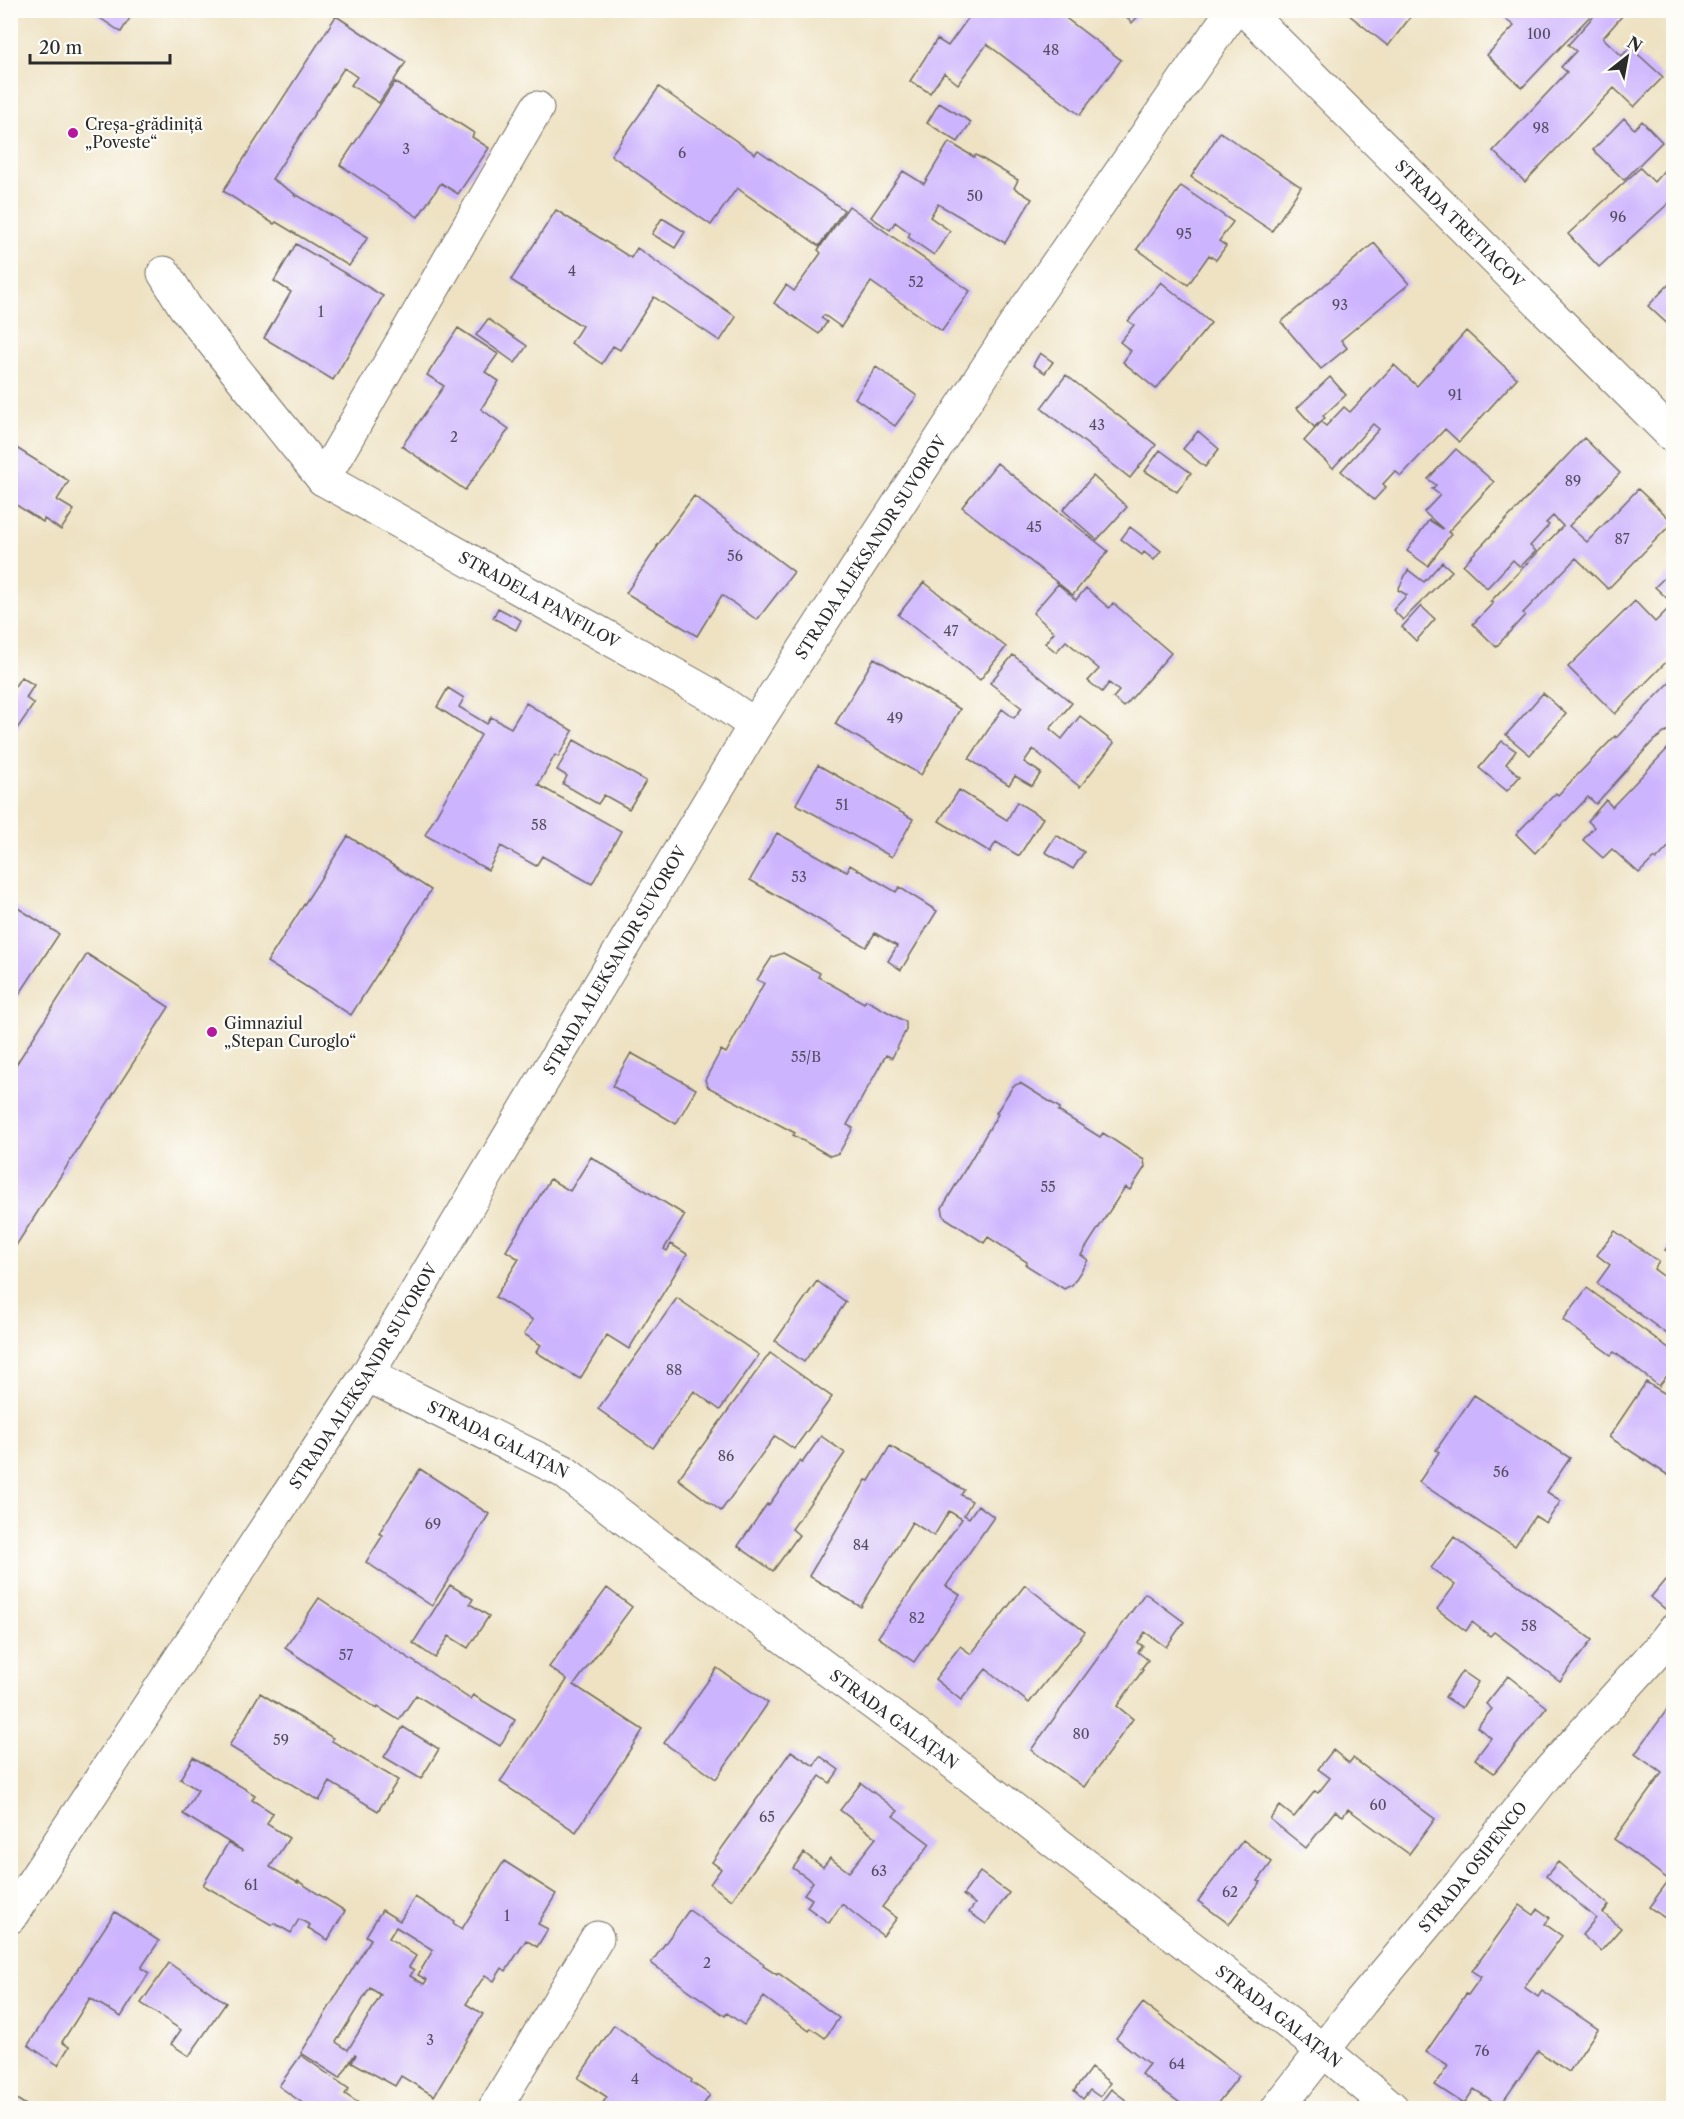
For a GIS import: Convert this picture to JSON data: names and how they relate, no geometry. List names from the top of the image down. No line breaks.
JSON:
{"streets":{"street":["STRADA TRETIACOV","STRADA ALEKSANDR SUVOROV","STRADELA PANFILOV","STRADA GALAȚAN","STRADA OSIPENCO"]},"crossings":[["STRADA ALEKSANDR SUVOROV","STRADELA PANFILOV"],["STRADA ALEKSANDR SUVOROV","STRADA GALAȚAN"],["STRADA GALAȚAN","STRADA OSIPENCO"]],"places":["Creșa-grădiniță „Poveste“","Gimnaziul „Stepan Curoglo“"],"house_numbers":["100","48","98","3","6","50","96","95","4","52","93","1","91","43","2","89","45","87","56","47","49","51","58","53","55/B","55","88","86","56","69","84","82","58","57","80","59","60","65","63","61","62","1","2","3","76","64","4"],"scale_bar":"20 m","north":"top right"}
